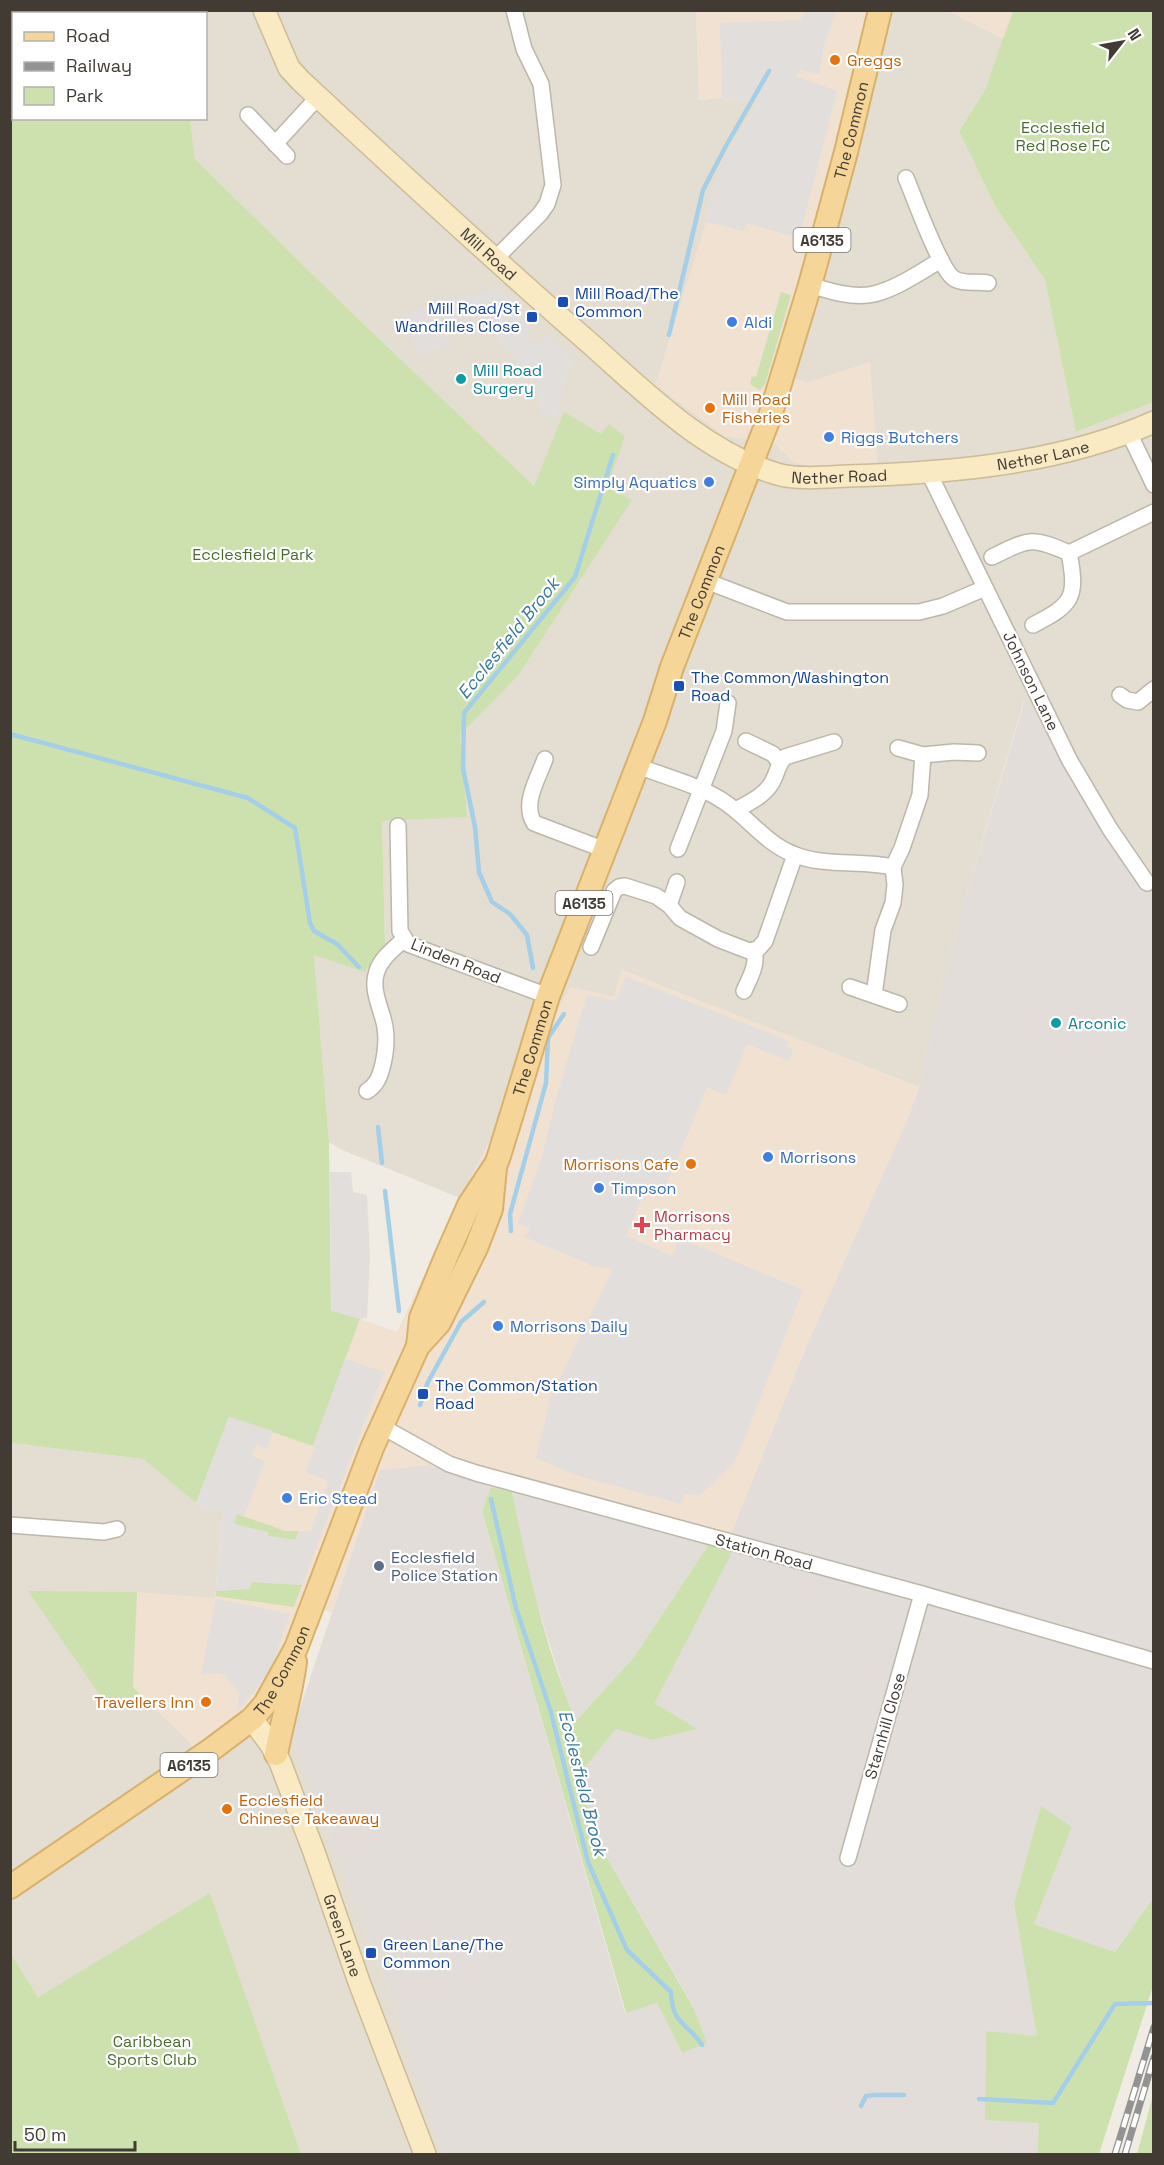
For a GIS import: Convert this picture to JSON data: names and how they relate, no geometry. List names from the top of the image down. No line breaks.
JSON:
{"streets":{"main road":["The Common","A6135","Mill Road","Nether Lane","Nether Road","Green Lane"],"street":["Johnson Lane","Linden Road","Station Road","Starnhill Close"]},"crossings":[["The Common","Mill Road"],["The Common","Nether Road"],["The Common","Linden Road"],["The Common","Station Road"],["The Common","Green Lane"],["Mill Road","Nether Road"],["Nether Lane","Nether Road"],["Nether Lane","Johnson Lane"],["Nether Road","Johnson Lane"],["Station Road","Starnhill Close"]],"water":["Ecclesfield Brook"],"parks":["Ecclesfield Red Rose FC","Ecclesfield Park","Caribbean Sports Club"],"places":{"other":["Greggs","Aldi","Mill Road Surgery","Mill Road Fisheries","Riggs Butchers","Simply Aquatics","Arconic","Morrisons","Morrisons Cafe","Timpson","Morrisons Daily","Eric Stead","Ecclesfield Police Station","Travellers Inn","Ecclesfield Chinese Takeaway"],"transit":["Mill Road/The Common","Mill Road/St Wandrilles Close","The Common/Washington Road","The Common/Station Road","Green Lane/The Common"],"health":["Morrisons Pharmacy"]},"legend":["Road","Railway","Park"],"scale_bar":"50 m","north":"top right"}
